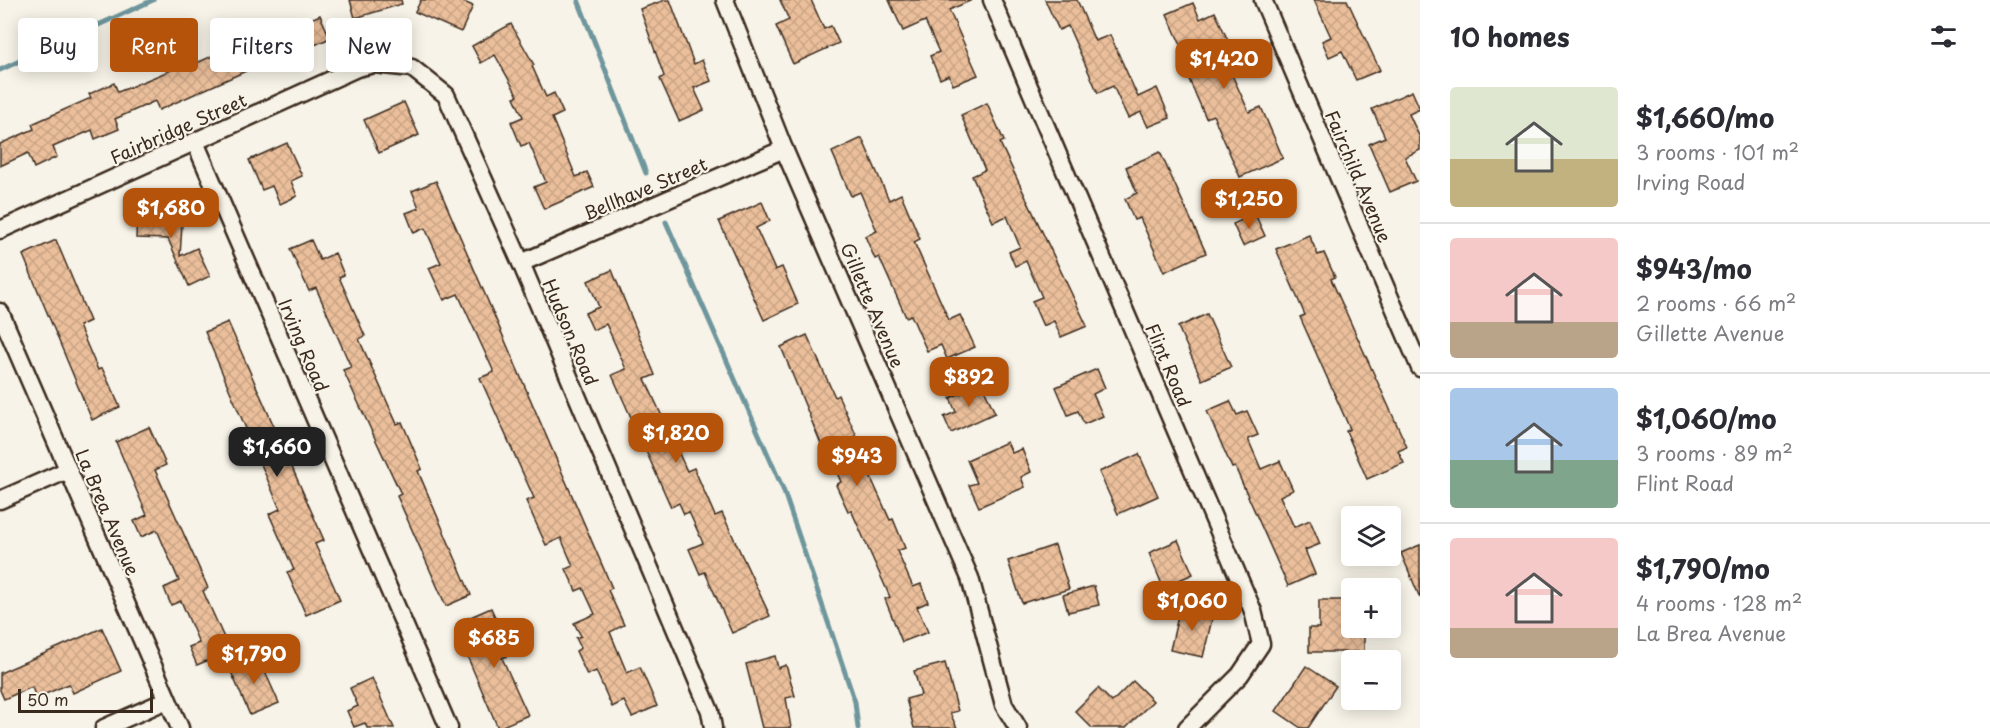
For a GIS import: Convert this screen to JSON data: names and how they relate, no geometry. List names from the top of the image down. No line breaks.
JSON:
{"streets":{"street":["Fairbridge Street","Fairchild Avenue","Bellhave Street","Gillette Avenue","Hudson Road","Irving Road","Flint Road","La Brea Avenue"]},"crossings":[["Fairbridge Street","Irving Road"],["Bellhave Street","Gillette Avenue"],["Bellhave Street","Hudson Road"]],"scale_bar":"50 m","page":{"heading":"10 homes","chip":["Buy","Rent","Filters","New"],"price":["$1,420","$1,250","$1,680","$892","$1,820","$1,660","$943","$1,060","$685","$1,790"],"list":[{"name":"$1,660/mo","note":"3 rooms · 101 m² · Irving Road"},{"name":"$943/mo","note":"2 rooms · 66 m² · Gillette Avenue"},{"name":"$1,060/mo","note":"3 rooms · 89 m² · Flint Road"},{"name":"$1,790/mo","note":"4 rooms · 128 m² · La Brea Avenue"}],"map_buttons":["+","−"],"scale":"50 m"}}
